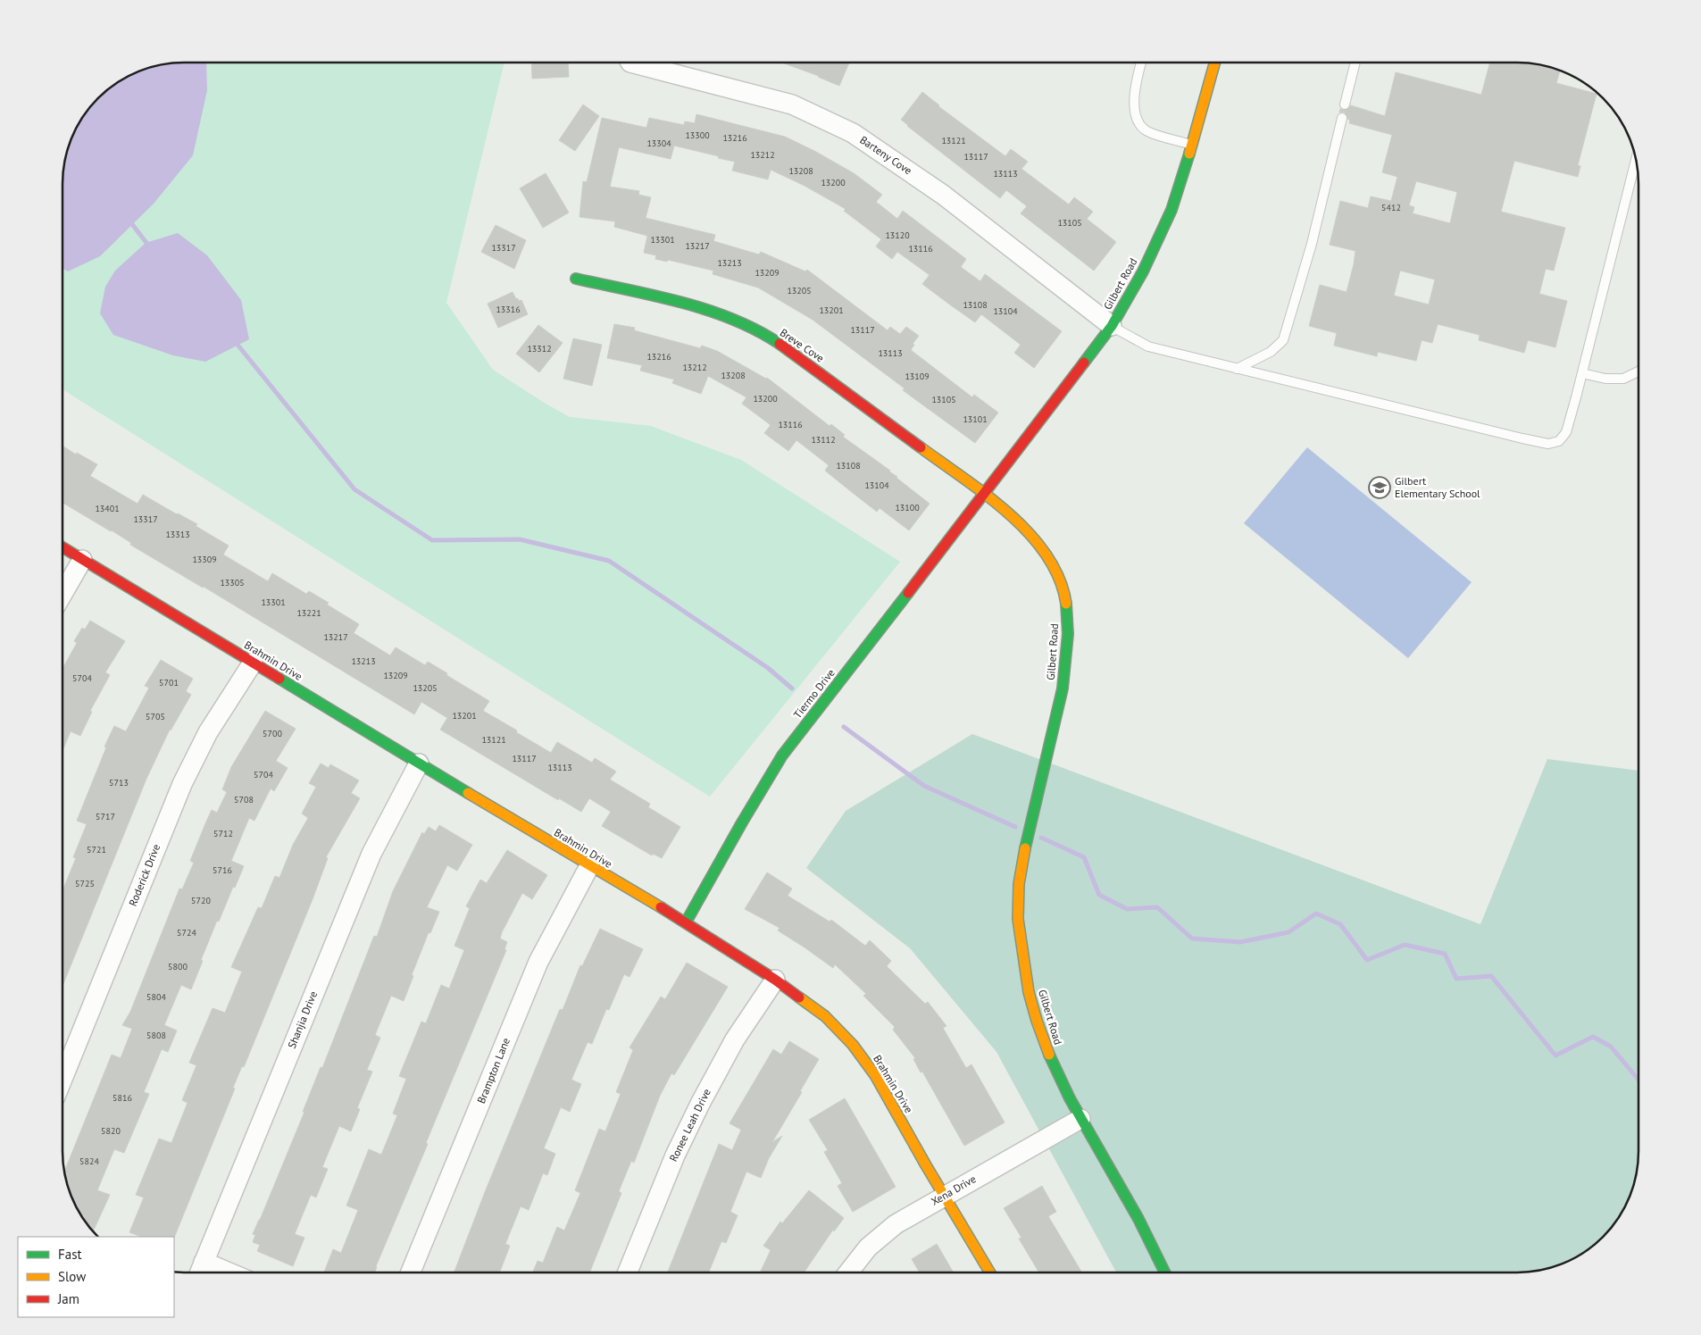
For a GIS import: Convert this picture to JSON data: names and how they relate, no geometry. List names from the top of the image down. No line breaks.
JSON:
{"streets":{"street":["Barteny Cove","Gilbert Road","Breve Cove","Brahmin Drive","Tiermo Drive","Roderick Drive","Shanjia Drive","Brampton Lane","Ronee Leah Drive","Xena Drive"]},"crossings":[["Barteny Cove","Gilbert Road"],["Gilbert Road","Breve Cove"],["Gilbert Road","Tiermo Drive"],["Gilbert Road","Xena Drive"],["Breve Cove","Tiermo Drive"],["Brahmin Drive","Tiermo Drive"],["Brahmin Drive","Roderick Drive"],["Brahmin Drive","Shanjia Drive"],["Brahmin Drive","Brampton Lane"],["Brahmin Drive","Ronee Leah Drive"],["Brahmin Drive","Xena Drive"]],"places":{"school or university":["Gilbert Elementary School"]},"house_numbers":["13300","13216","13121","13304","13212","13117","13208","13113","13200","5412","13105","13120","13301","13217","13317","13116","13213","13209","13205","13108","13316","13201","13104","13117","13312","13113","13216","13212","13208","13109","13200","13105","13101","13116","13112","13108","13104","13100","13401","13317","13313","13309","13305","13301","13221","13217","13213","13209","5704","5701","13205","13201","5705","5700","13121","13117","13113","5704","5713","5708","5717","5712","5721","5716","5725","5720","5724","5800","5804","5808","5816","5820","5824"],"legend":["Fast","Slow","Jam"]}
